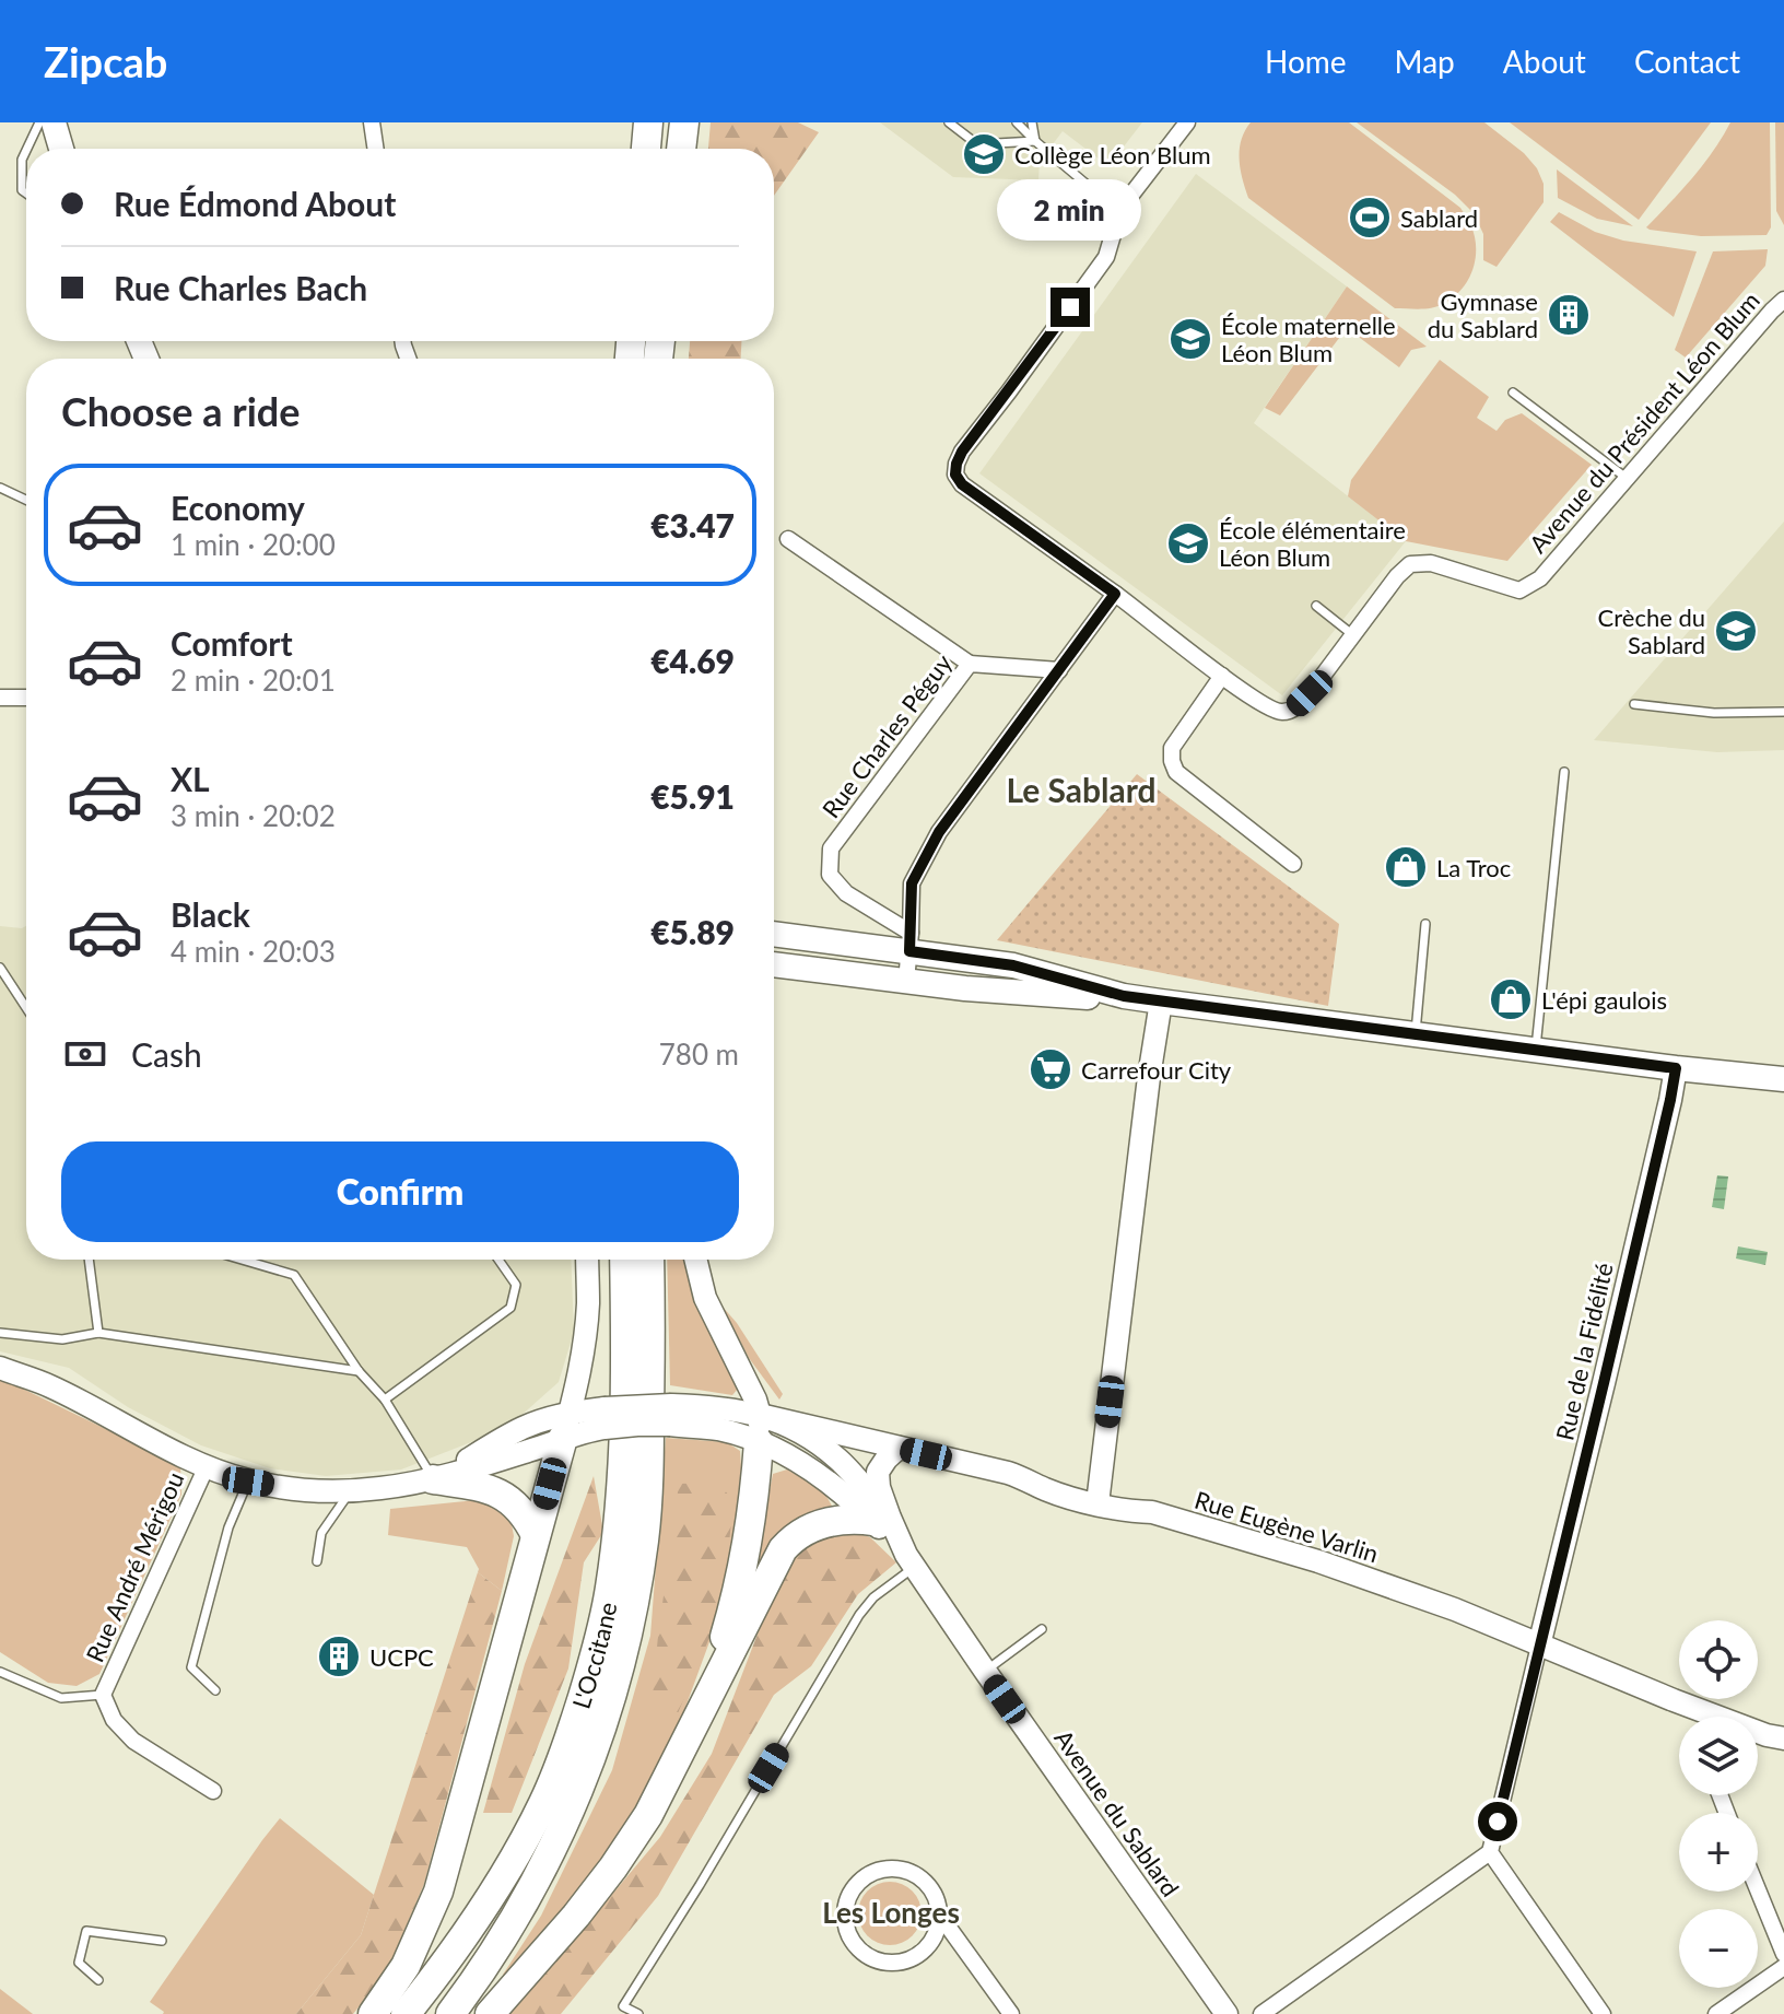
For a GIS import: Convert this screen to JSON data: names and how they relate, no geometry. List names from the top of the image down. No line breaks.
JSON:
{"streets":{"highway":["L'Occitane"],"street":["Avenue du Président Léon Blum","Rue Charles Péguy","Rue de la Fidélité","Rue Eugène Varlin","Rue André Mérigou","Avenue du Sablard"]},"crossings":[["Rue de la Fidélité","Rue Eugène Varlin"],["Rue Eugène Varlin","Avenue du Sablard"],["Rue André Mérigou","Avenue du Sablard"]],"districts":["Le Sablard","Les Longes"],"places":{"school or university":["Collège Léon Blum","École maternelle Léon Blum","École élémentaire Léon Blum","Crèche du Sablard"],"sports":["Sablard"],"building":["Gymnase du Sablard","UCPC"],"shop":["La Troc","L'épi gaulois"],"supermarket":["Carrefour City"]},"page":{"header":"Zipcab","nav":["Home","Map","About","Contact"],"banner":["Rue Édmond About","Rue Charles Bach"],"bubble":"2 min","heading":"Choose a ride","list":[{"name":"Economy","note":"1 min · 20:00","value":"€3.47"},{"name":"Comfort","note":"2 min · 20:01","value":"€4.69"},{"name":"XL","note":"3 min · 20:02","value":"€5.91"},{"name":"Black","note":"4 min · 20:03","value":"€5.89"}],"pay":["Cash","780 m"],"buttons":"Confirm","map_buttons":["+","−"]}}
